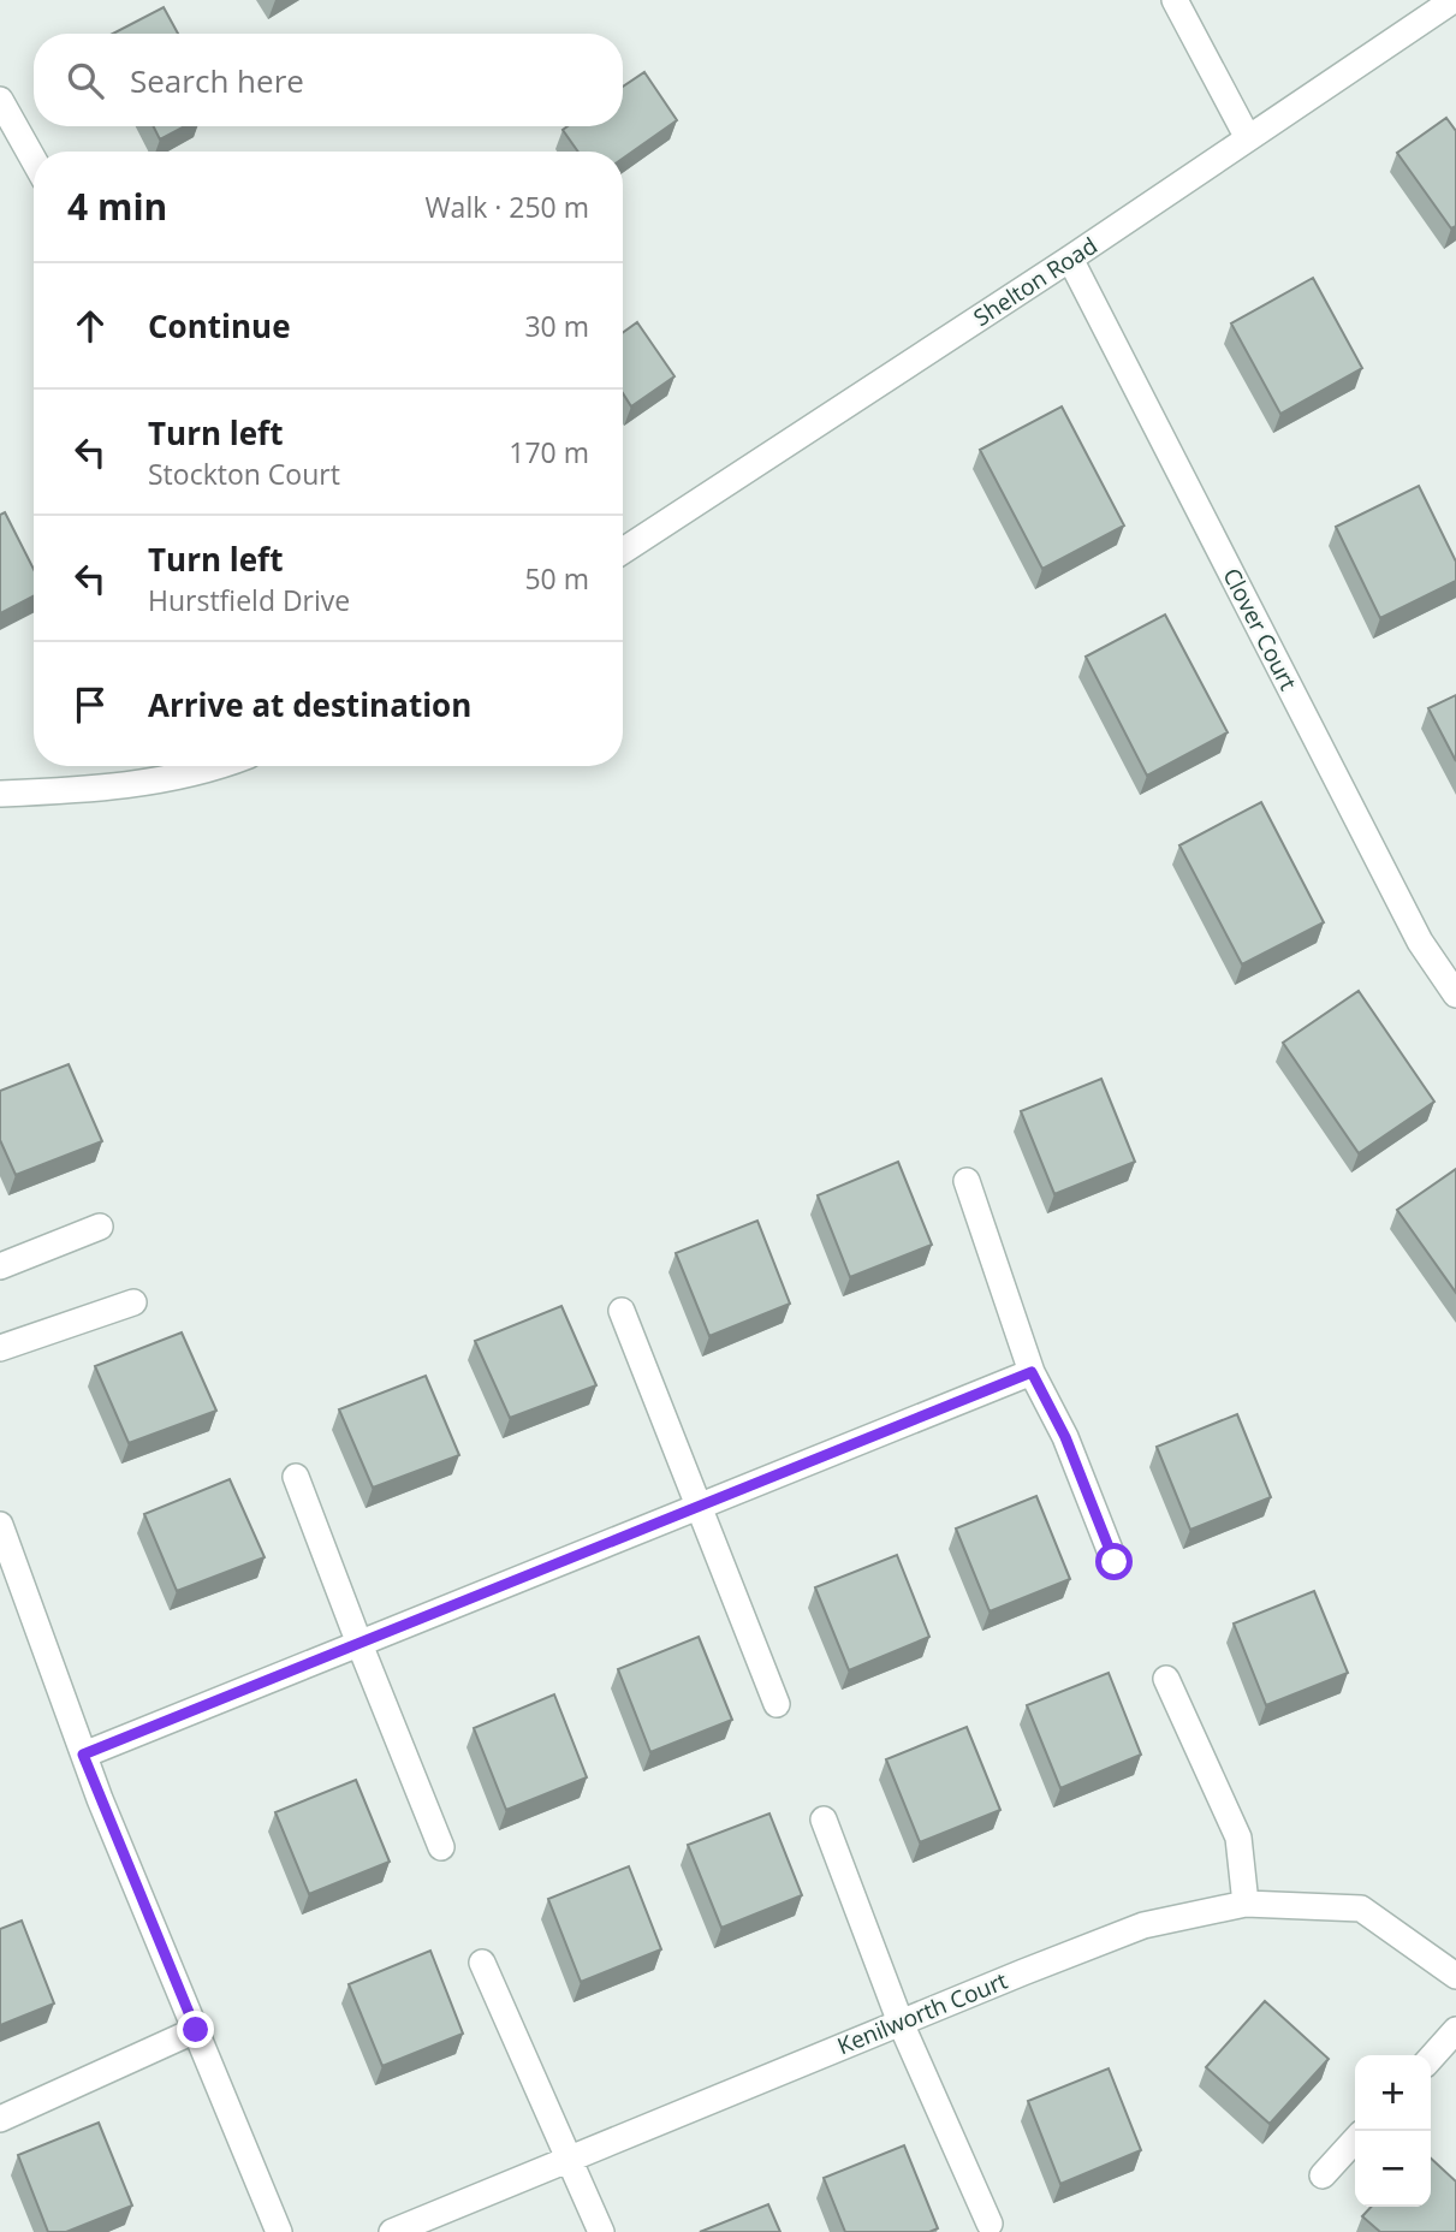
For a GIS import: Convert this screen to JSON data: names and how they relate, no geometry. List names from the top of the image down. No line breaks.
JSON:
{"streets":{"street":["Shelton Road","Clover Court","Kenilworth Court"]},"crossings":[["Shelton Road","Clover Court"]],"page":{"search":"Search here","heading":["4 min","Walk · 250 m"],"list":[["Continue","30 m"],["Turn left","Stockton Court","170 m"],["Turn left","Hurstfield Drive","50 m"],"Arrive at destination"],"map_buttons":["+","−"]}}
